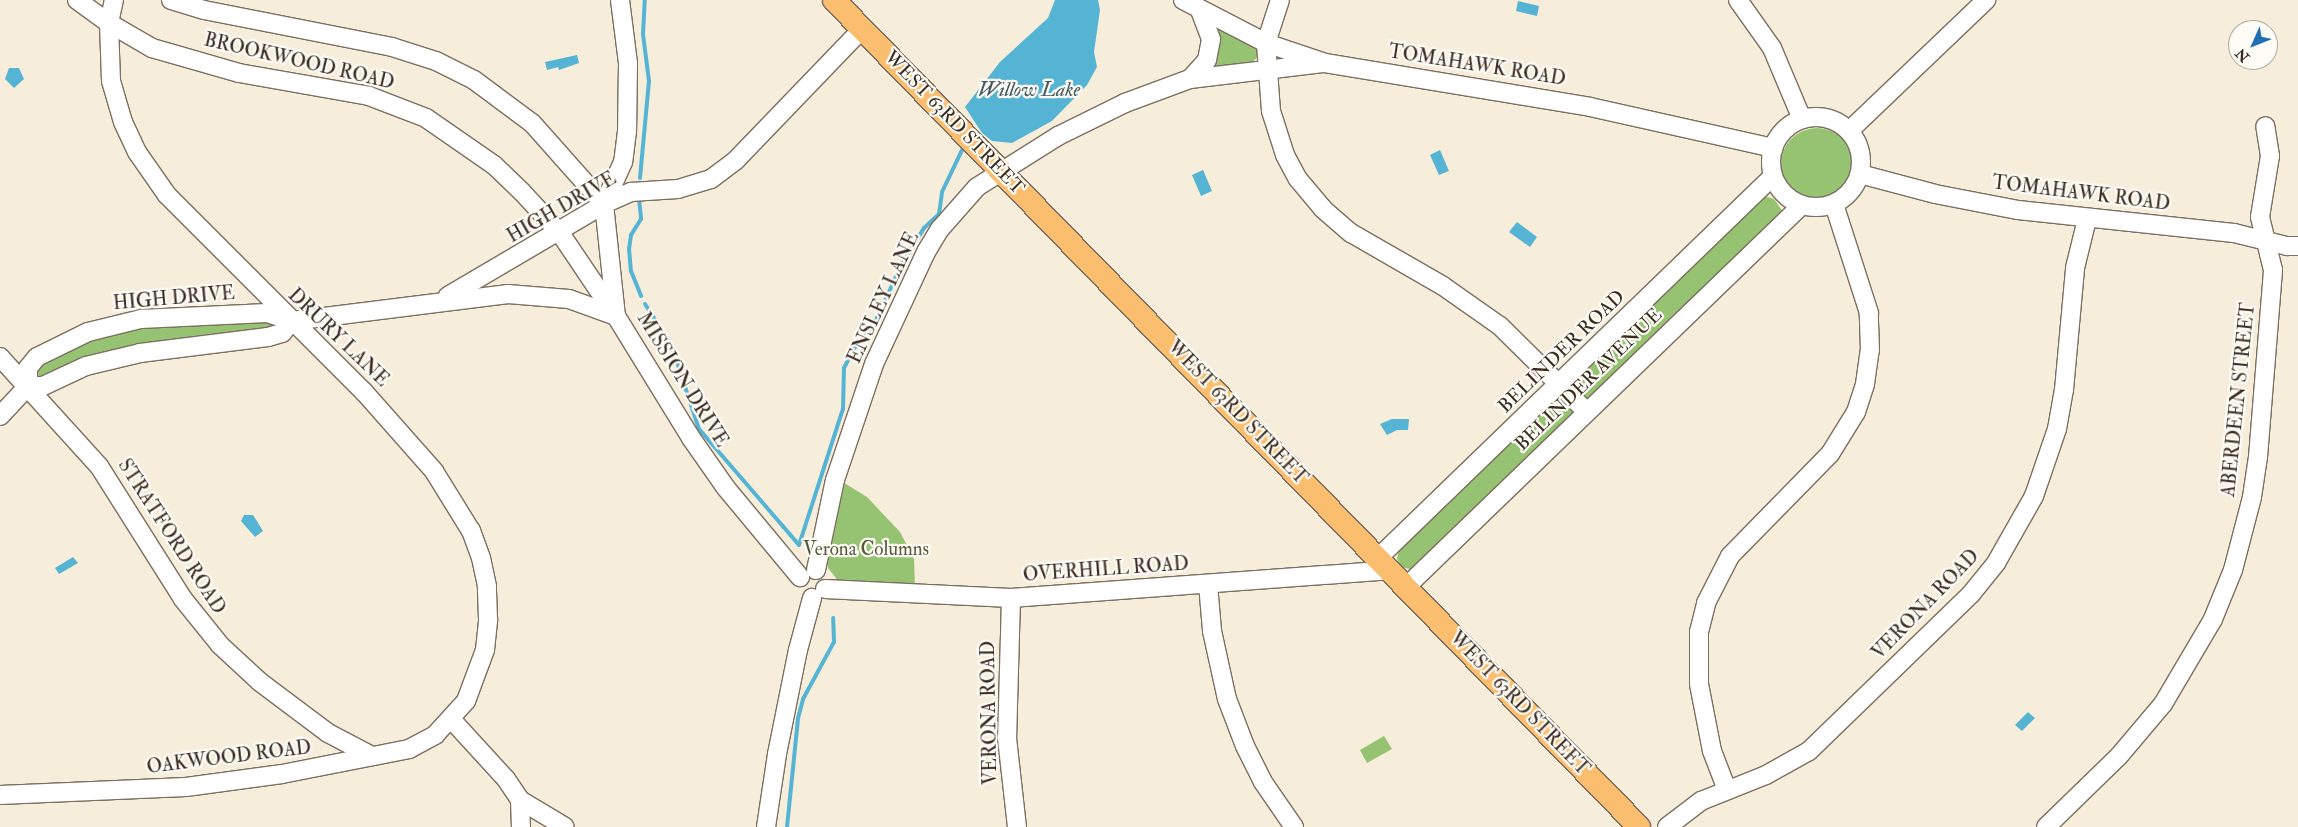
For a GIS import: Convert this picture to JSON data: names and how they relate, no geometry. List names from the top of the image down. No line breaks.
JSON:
{"streets":{"main road":["WEST 63RD STREET"],"street":["BROOKWOOD ROAD","TOMAHAWK ROAD","HIGH DRIVE","ENSLEY LANE","DRURY LANE","BELINDER ROAD","MISSION DRIVE","BELINDER AVENUE","ABERDEEN STREET","STRATFORD ROAD","OVERHILL ROAD","VERONA ROAD","OAKWOOD ROAD"]},"crossings":[["BROOKWOOD ROAD","HIGH DRIVE"],["BROOKWOOD ROAD","DRURY LANE"],["BROOKWOOD ROAD","MISSION DRIVE"],["TOMAHAWK ROAD","ENSLEY LANE"],["TOMAHAWK ROAD","BELINDER ROAD"],["TOMAHAWK ROAD","BELINDER AVENUE"],["TOMAHAWK ROAD","ABERDEEN STREET"],["TOMAHAWK ROAD","VERONA ROAD"],["WEST 63RD STREET","HIGH DRIVE"],["WEST 63RD STREET","ENSLEY LANE"],["WEST 63RD STREET","BELINDER ROAD"],["WEST 63RD STREET","BELINDER AVENUE"],["WEST 63RD STREET","OVERHILL ROAD"],["HIGH DRIVE","DRURY LANE"],["HIGH DRIVE","MISSION DRIVE"],["HIGH DRIVE","STRATFORD ROAD"],["ENSLEY LANE","MISSION DRIVE"],["DRURY LANE","OAKWOOD ROAD"],["BELINDER ROAD","BELINDER AVENUE"],["BELINDER ROAD","OVERHILL ROAD"],["MISSION DRIVE","OVERHILL ROAD"],["STRATFORD ROAD","OAKWOOD ROAD"],["OVERHILL ROAD","VERONA ROAD"]],"water":["Willow Lake"],"parks":["Verona Columns"],"north":"bottom left"}
